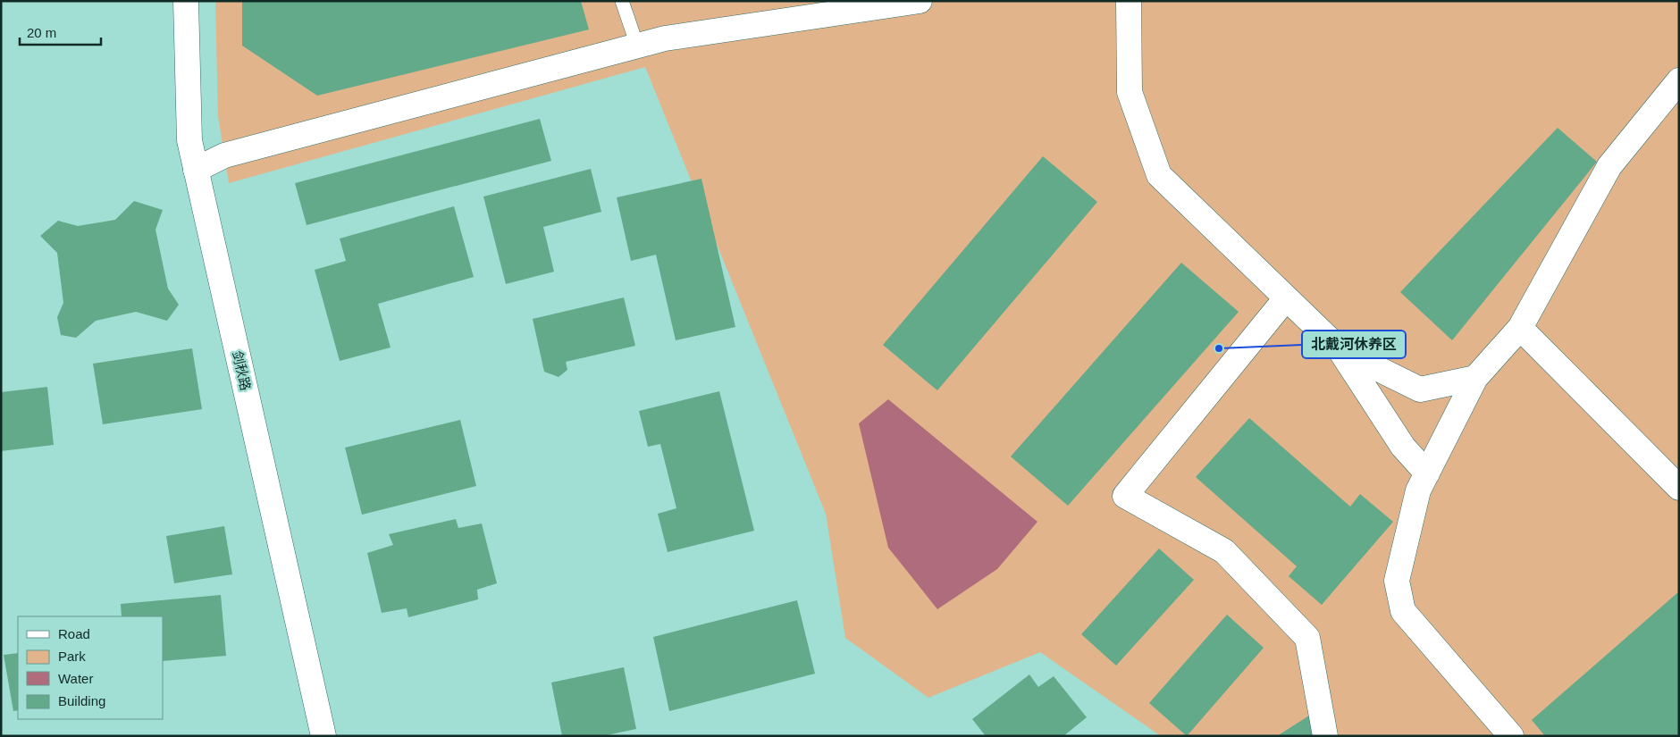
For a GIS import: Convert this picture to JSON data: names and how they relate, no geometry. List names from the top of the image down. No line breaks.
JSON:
{"streets":{"street":["剑秋路"]},"places":["北戴河休养区"],"legend":["Road","Park","Water","Building"],"scale_bar":"20 m"}
